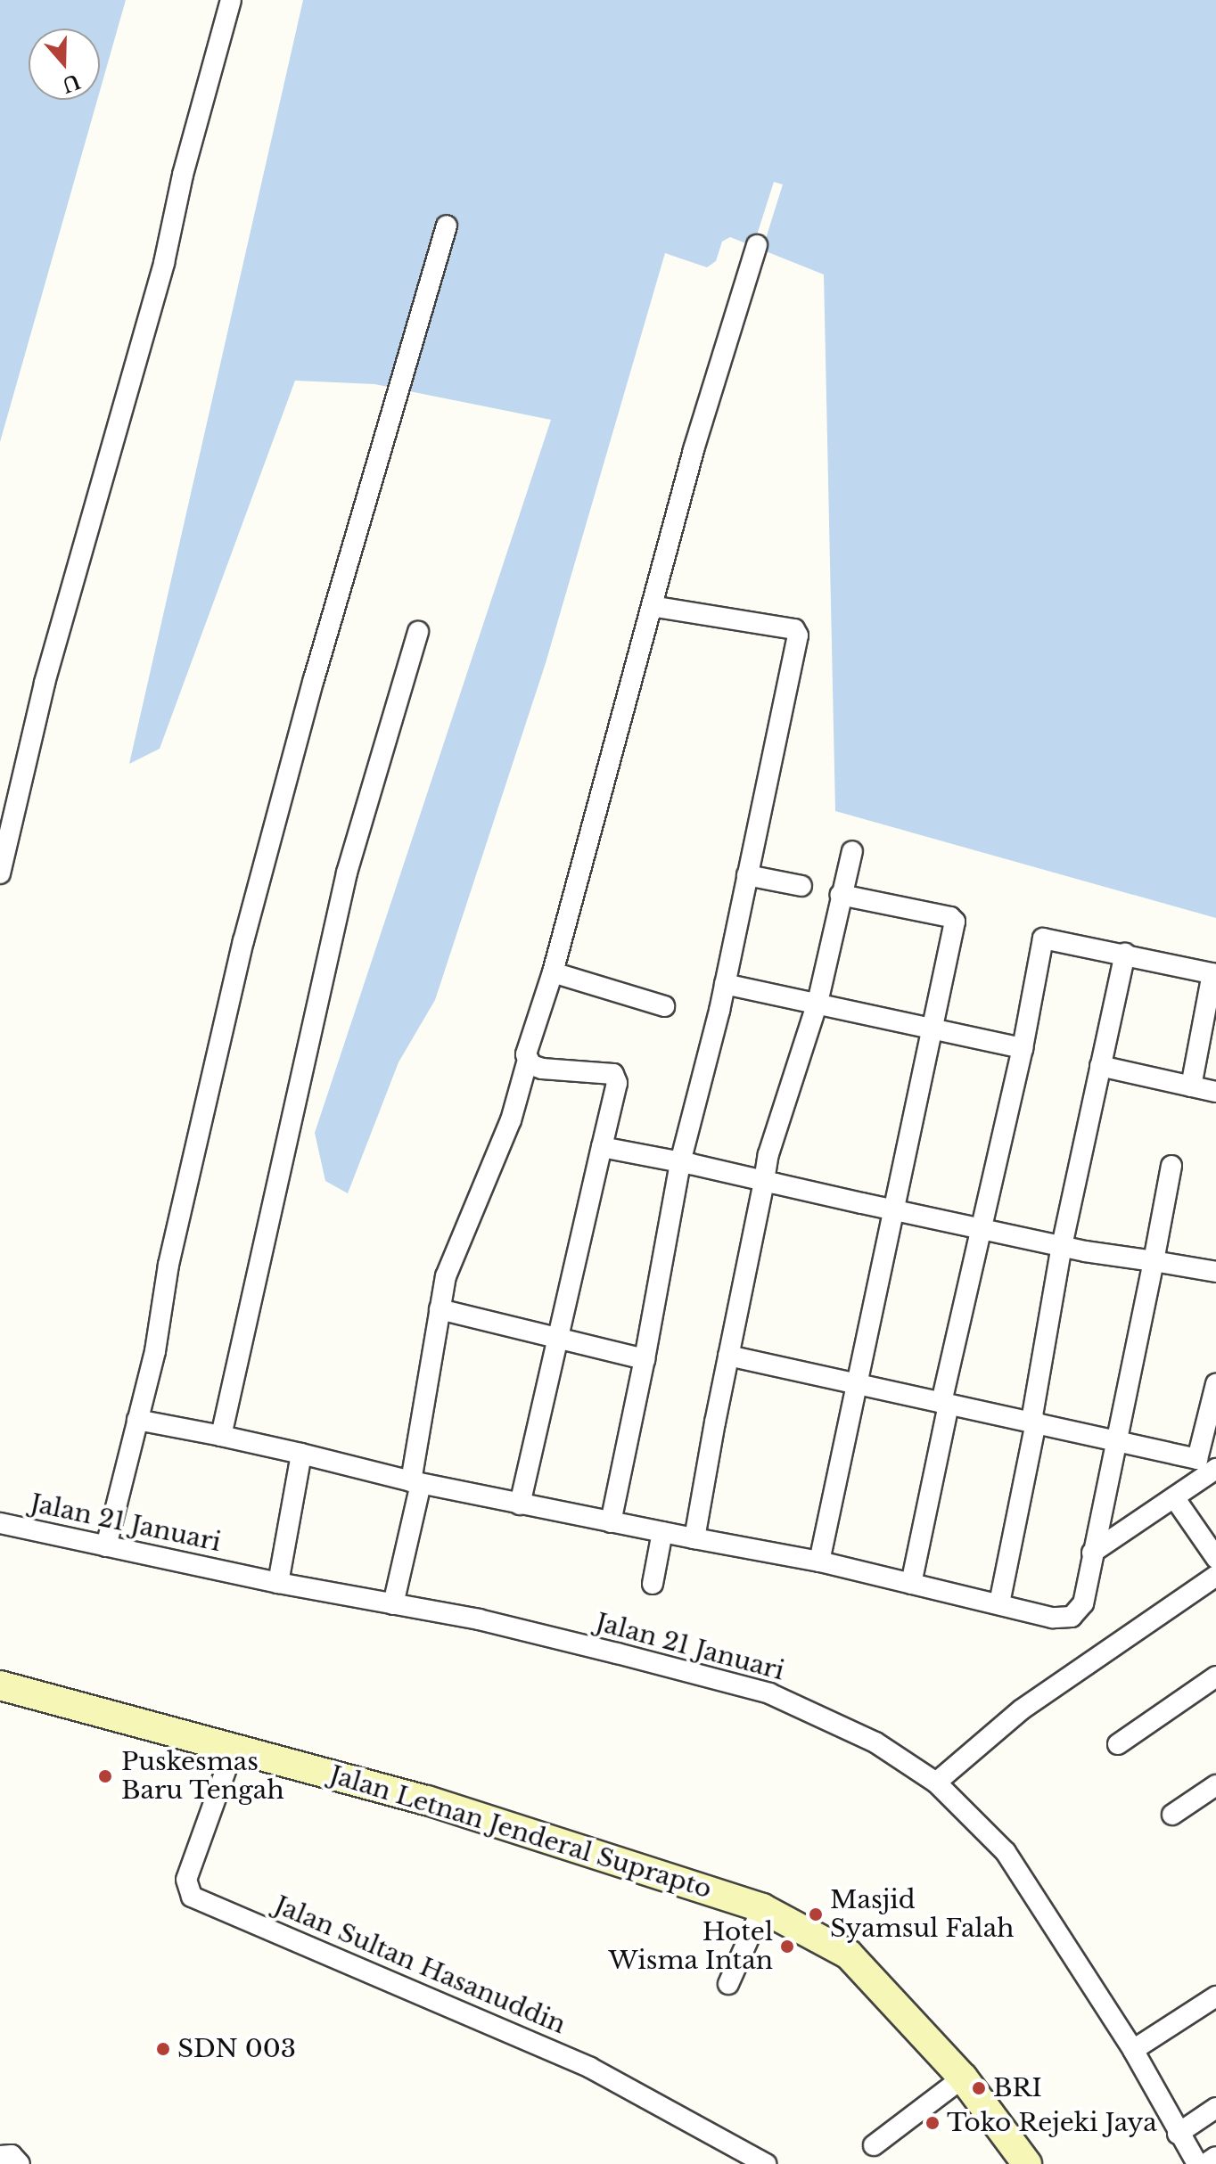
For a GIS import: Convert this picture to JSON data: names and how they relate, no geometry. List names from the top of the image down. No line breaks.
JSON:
{"streets":{"main road":["Jalan Letnan Jenderal Suprapto"],"street":["Jalan 21 Januari","Jalan Sultan Hasanuddin"]},"crossings":[["Jalan Letnan Jenderal Suprapto","Jalan Sultan Hasanuddin"]],"places":["Puskesmas Baru Tengah","Masjid Syamsul Falah","Hotel Wisma Intan","SDN 003","BRI","Toko Rejeki Jaya"],"north":"bottom"}
